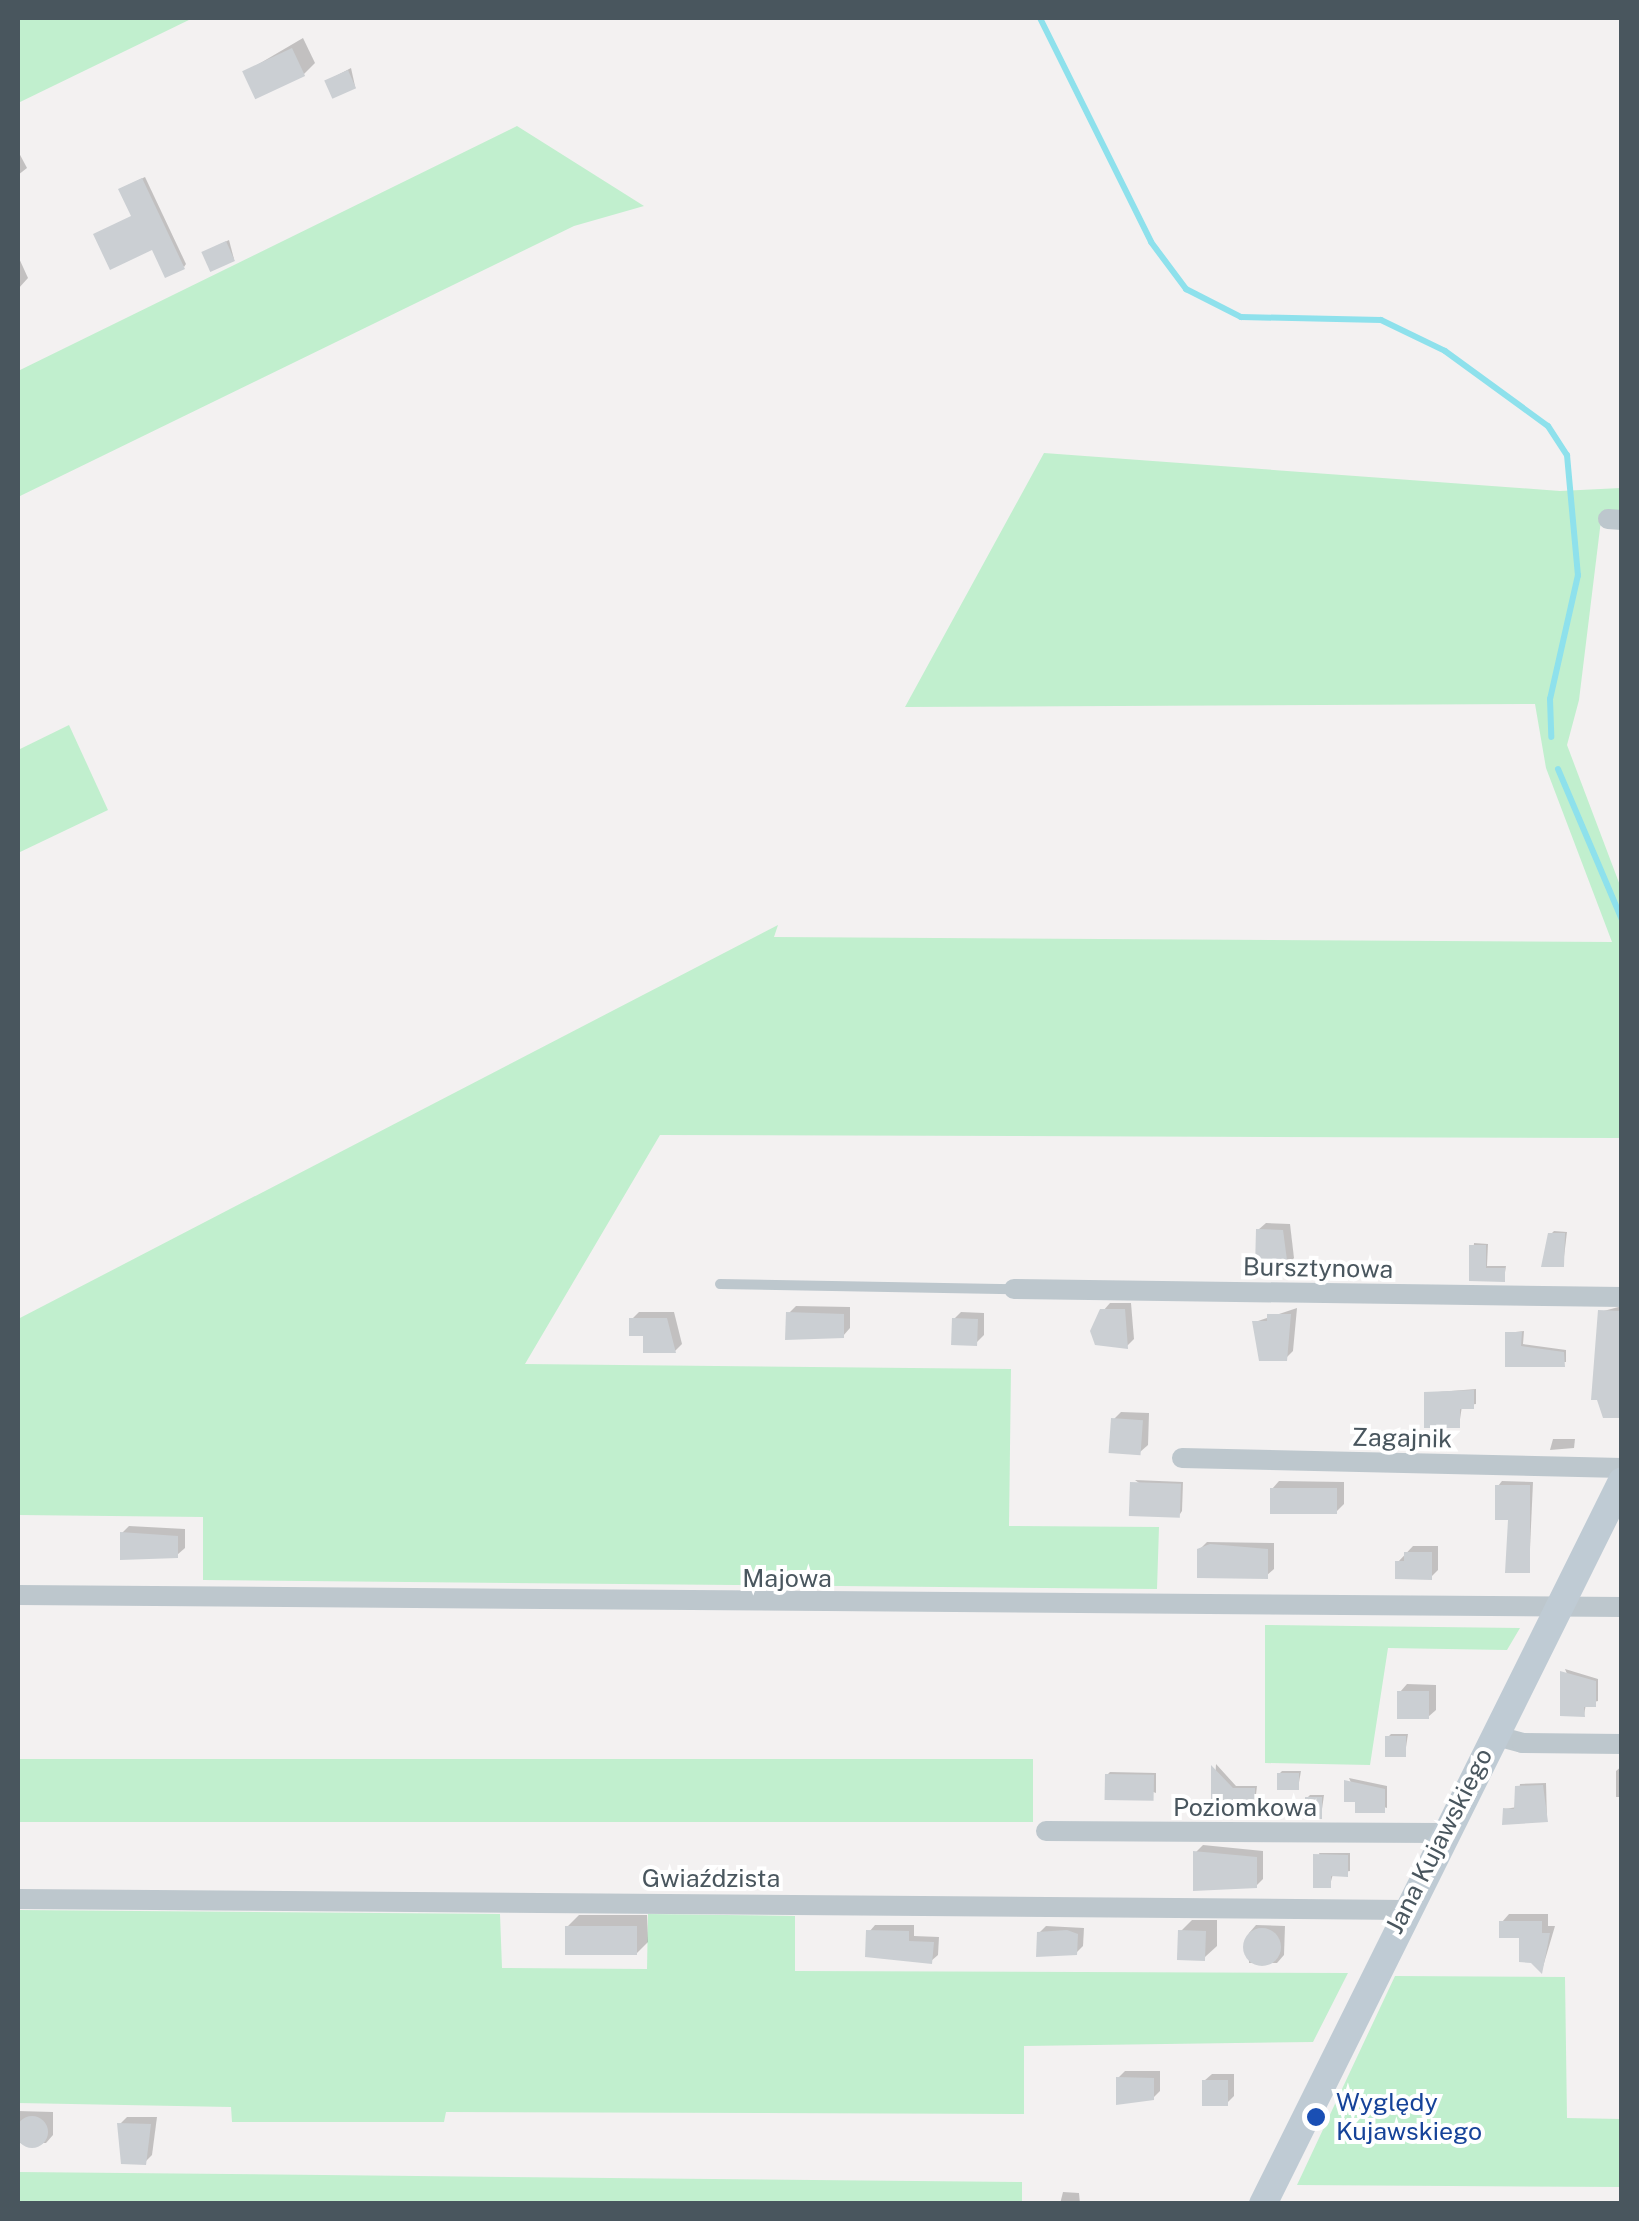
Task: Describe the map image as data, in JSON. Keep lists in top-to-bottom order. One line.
{"streets":{"main road":["Jana Kujawskiego"],"street":["Bursztynowa","Zagajnik","Majowa","Poziomkowa","Gwiaździsta"]},"crossings":[["Majowa","Jana Kujawskiego"],["Poziomkowa","Jana Kujawskiego"],["Jana Kujawskiego","Gwiaździsta"]],"places":["Wyględy Kujawskiego"]}
